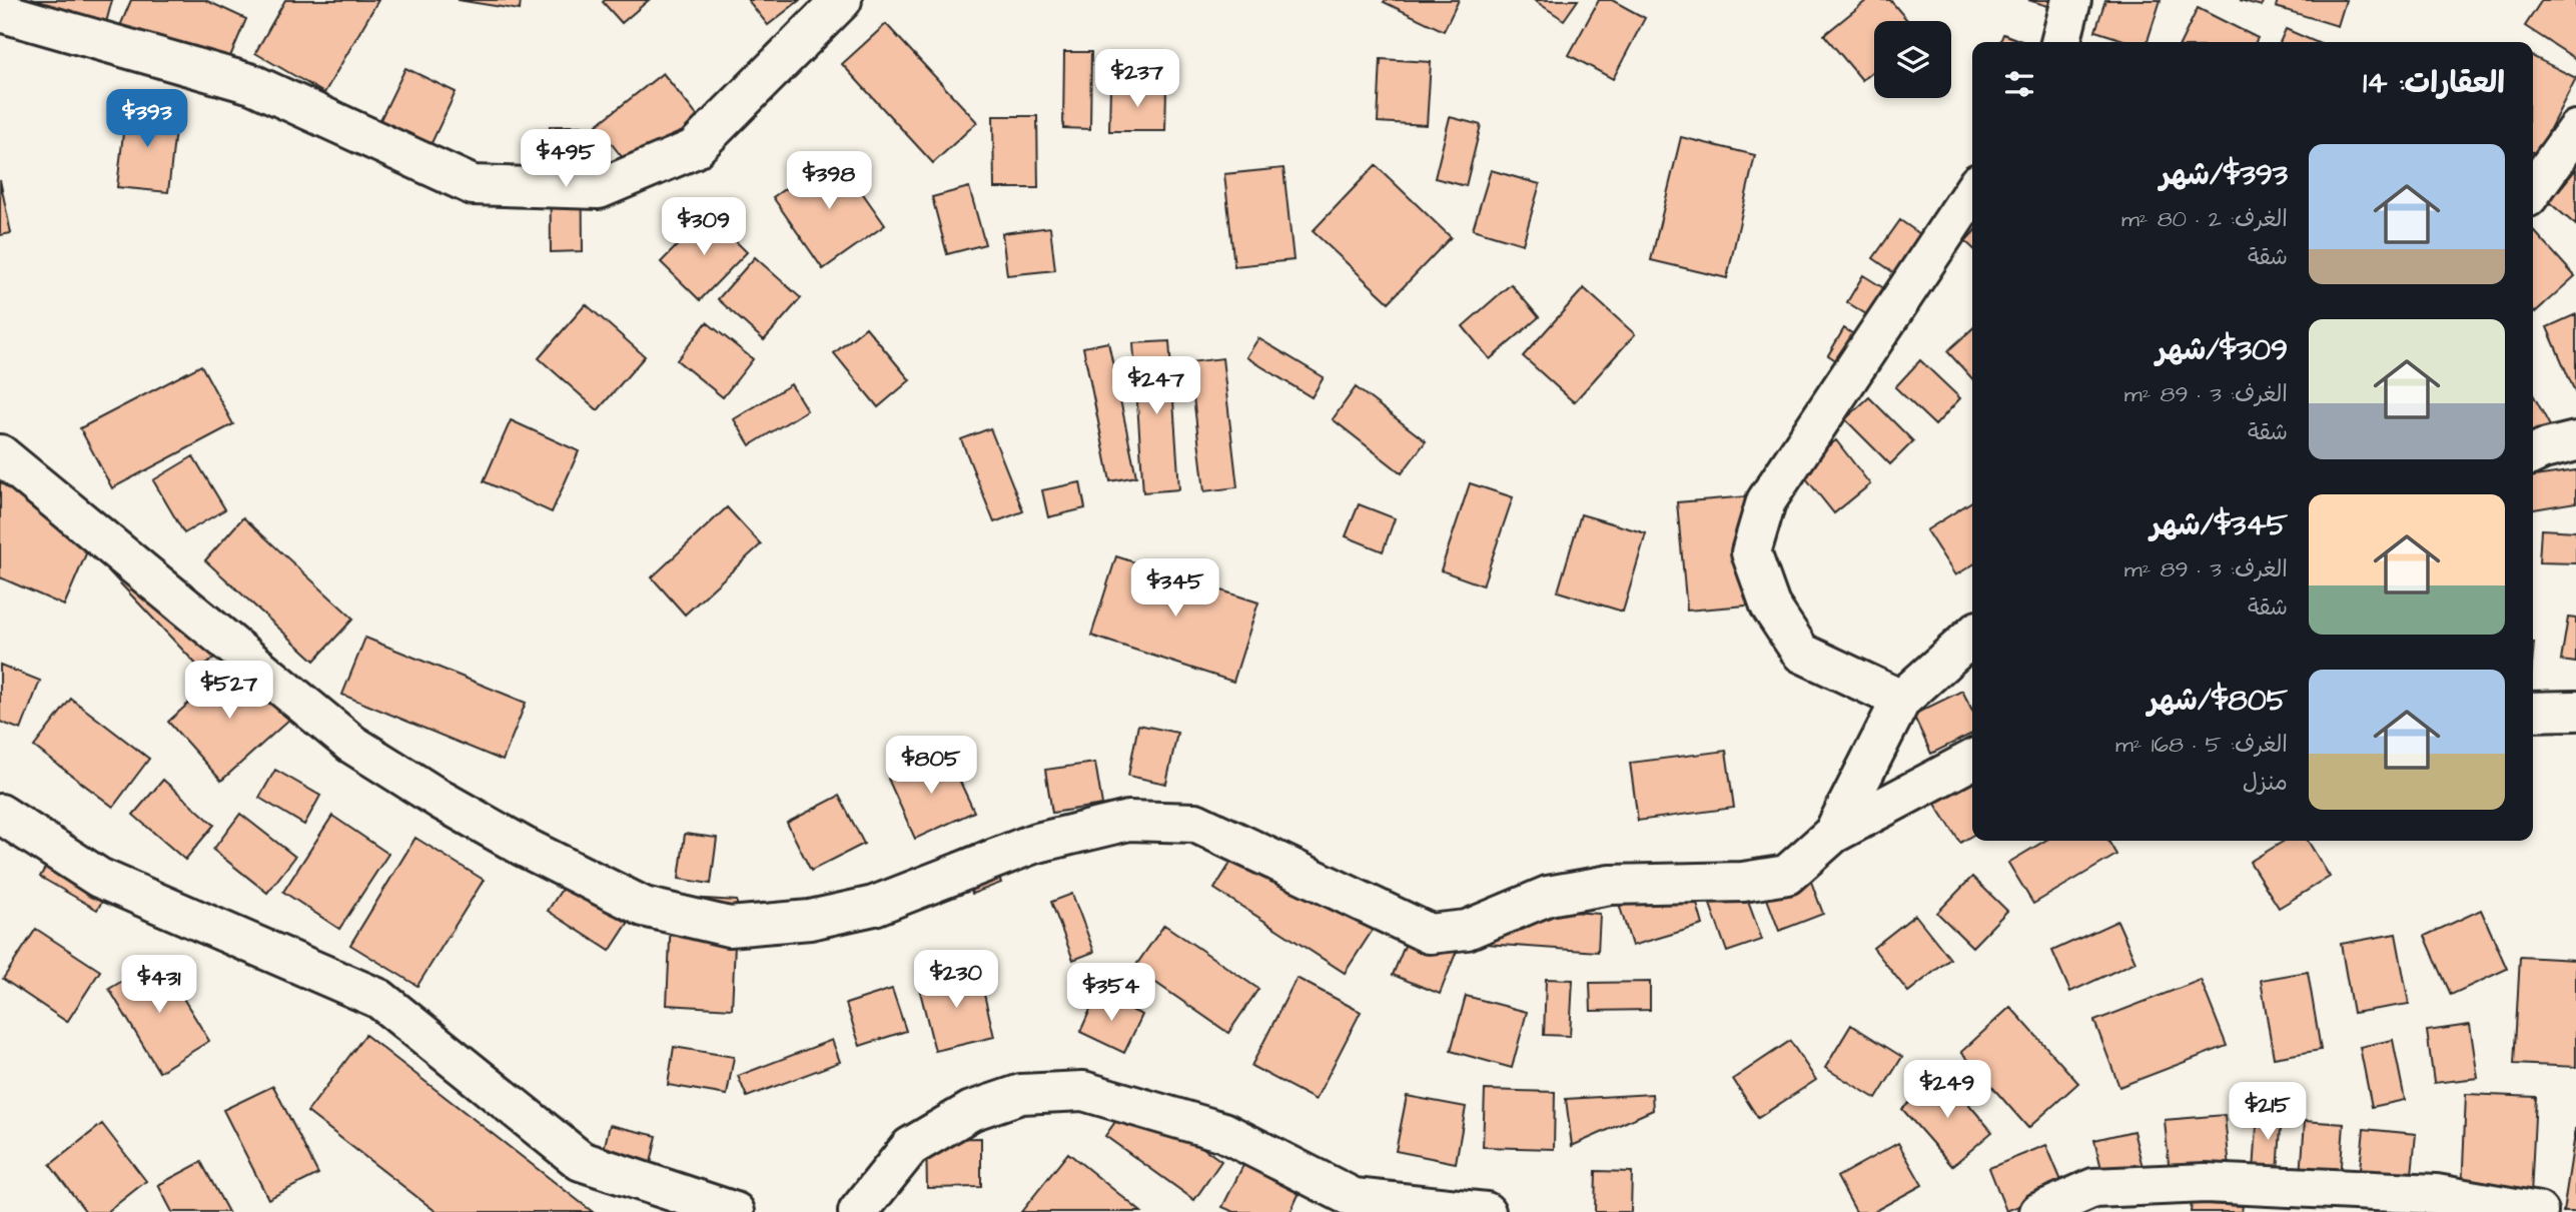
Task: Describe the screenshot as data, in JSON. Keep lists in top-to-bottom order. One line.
{"page":{"heading":"العقارات: 14","price":["$237","$393","$495","$398","$309","$247","$345","$527","$805","$230","$431","$354","$249","$215"],"list":[{"name":"$393/شهر","note":"الغرف: 2 · 80 m² · شقة"},{"name":"$309/شهر","note":"الغرف: 3 · 89 m² · شقة"},{"name":"$345/شهر","note":"الغرف: 3 · 89 m² · شقة"},{"name":"$805/شهر","note":"الغرف: 5 · 168 m² · منزل"}]}}
